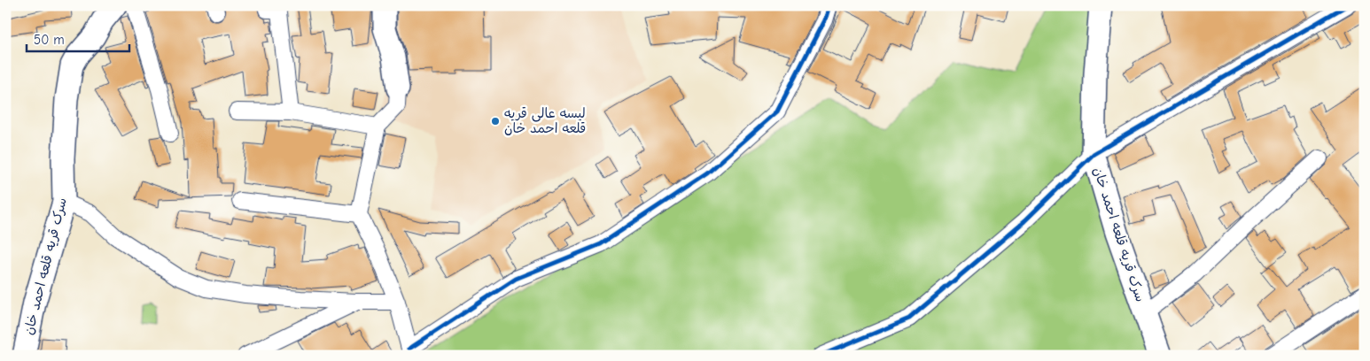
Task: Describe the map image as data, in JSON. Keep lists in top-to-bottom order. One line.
{"streets":{"street":["سرک قریه قلعه احمد خان"]},"places":["لیسه عالی قریه قلعه احمد خان"],"scale_bar":"50 m"}
